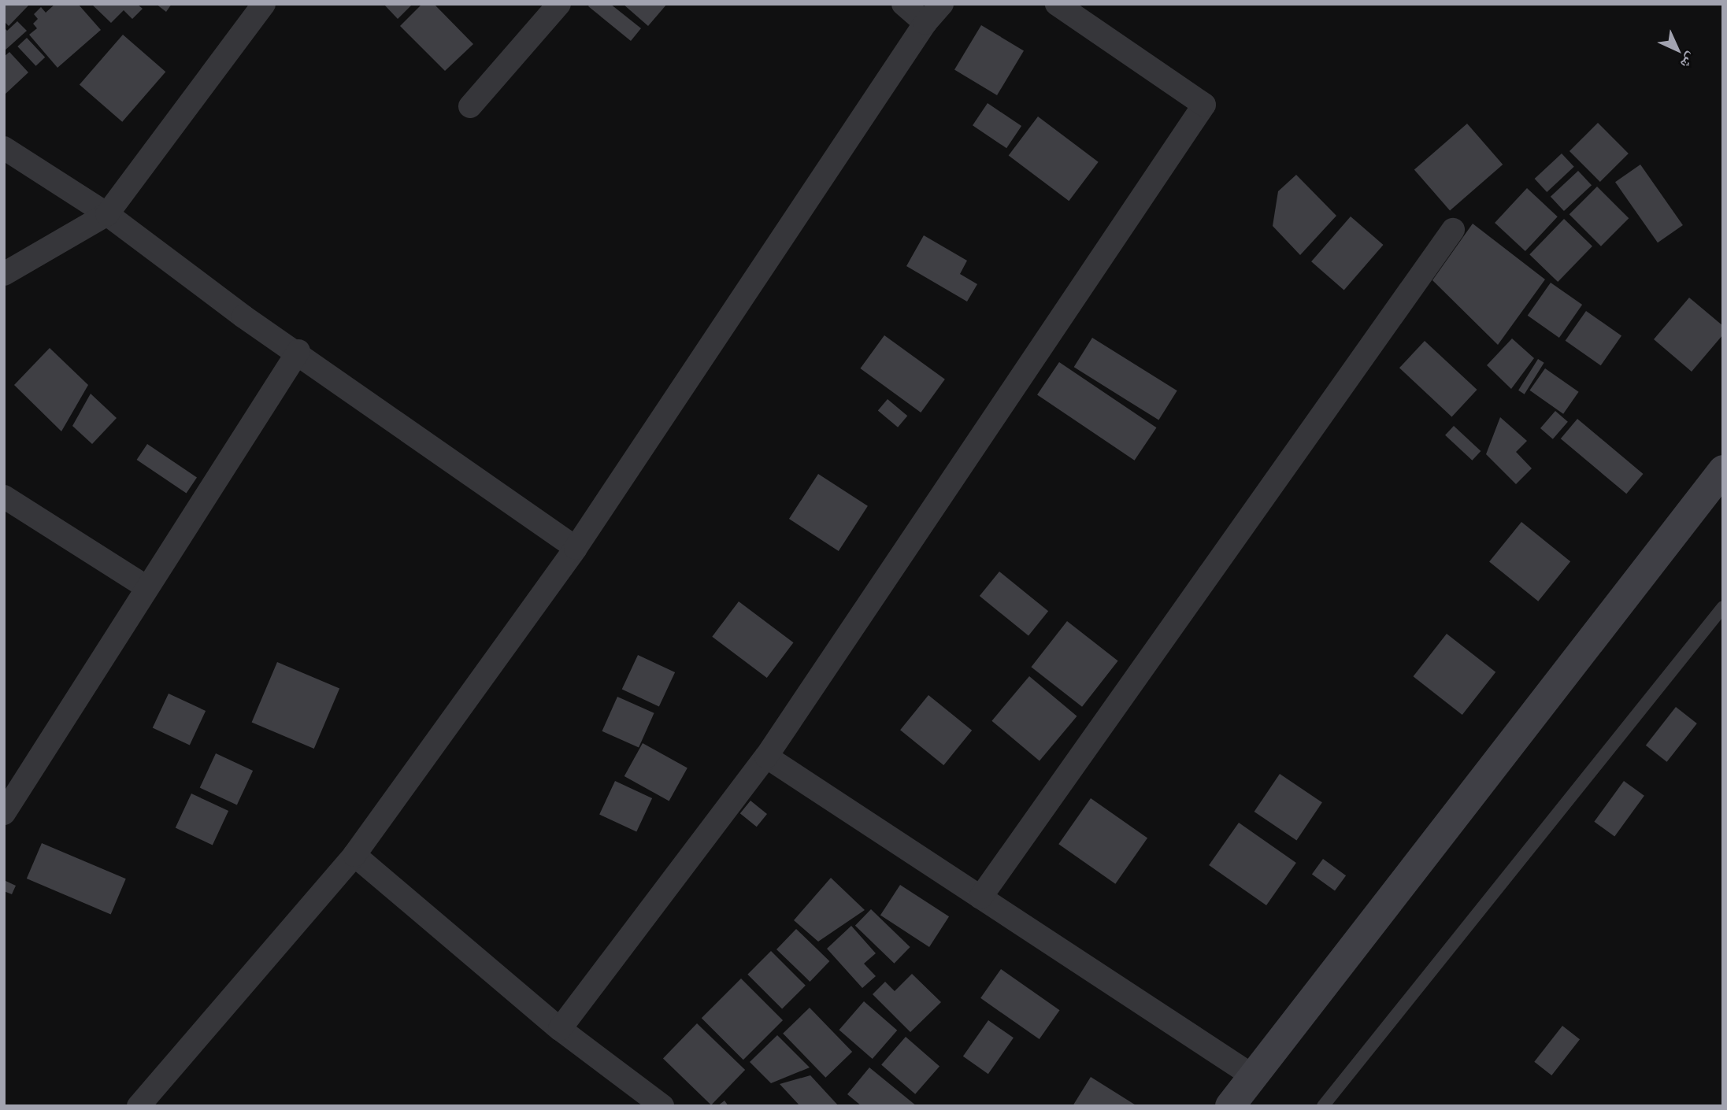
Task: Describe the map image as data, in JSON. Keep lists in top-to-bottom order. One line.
{"north":"bottom right"}
